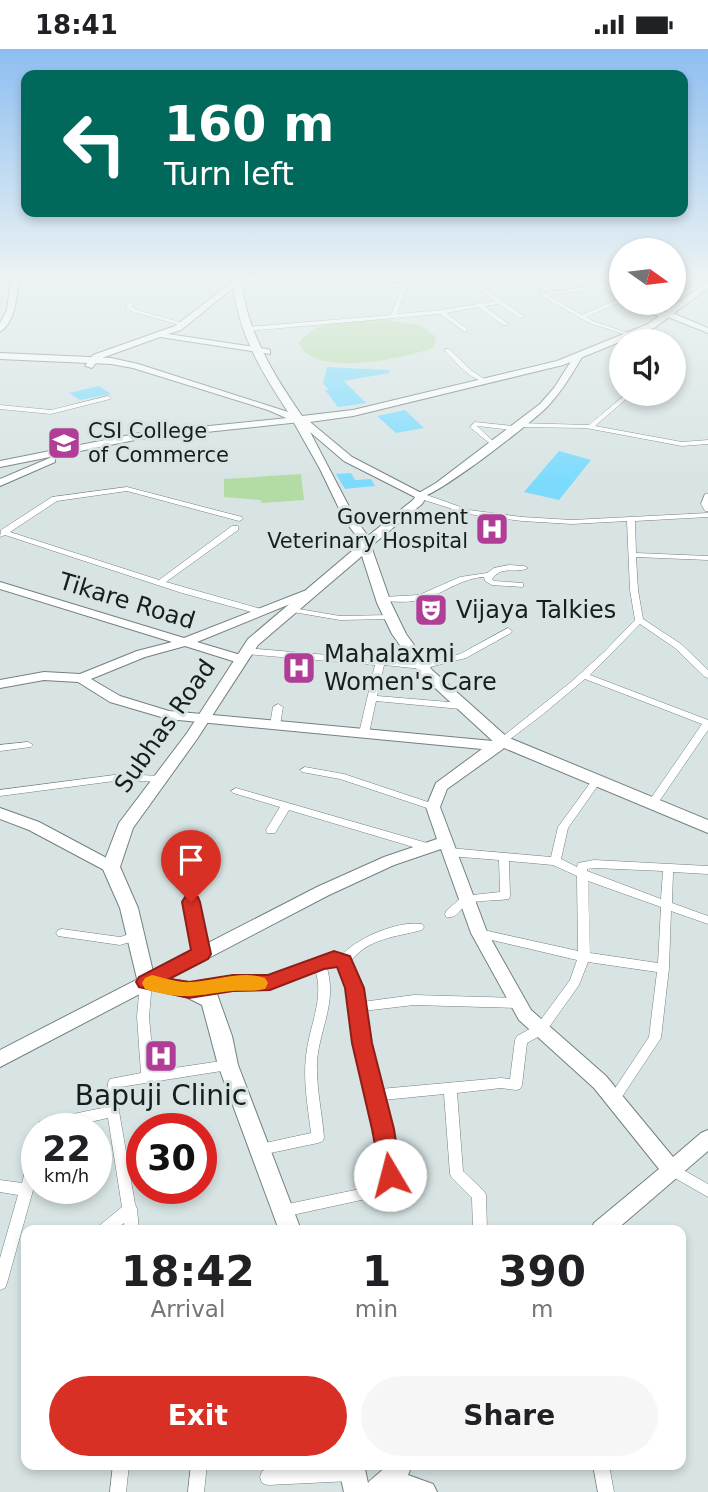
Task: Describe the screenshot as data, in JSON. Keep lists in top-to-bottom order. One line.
{"streets":{"main road":["Subhas Road"],"street":["Tikare Road"]},"crossings":[["Tikare Road","Subhas Road"]],"places":{"school or university":["CSI College of Commerce"],"hospital":["Government Veterinary Hospital","Mahalaxmi Women's Care","Bapuji Clinic"],"theatre":["Vijaya Talkies"]},"north":"right","page":{"status":"18:41","turn":["160 m","Turn left"],"speed":"22 km/h","limit":"30","eta":["18:42","Arrival","1","min","390","m"],"buttons":["Exit","Share"]}}
